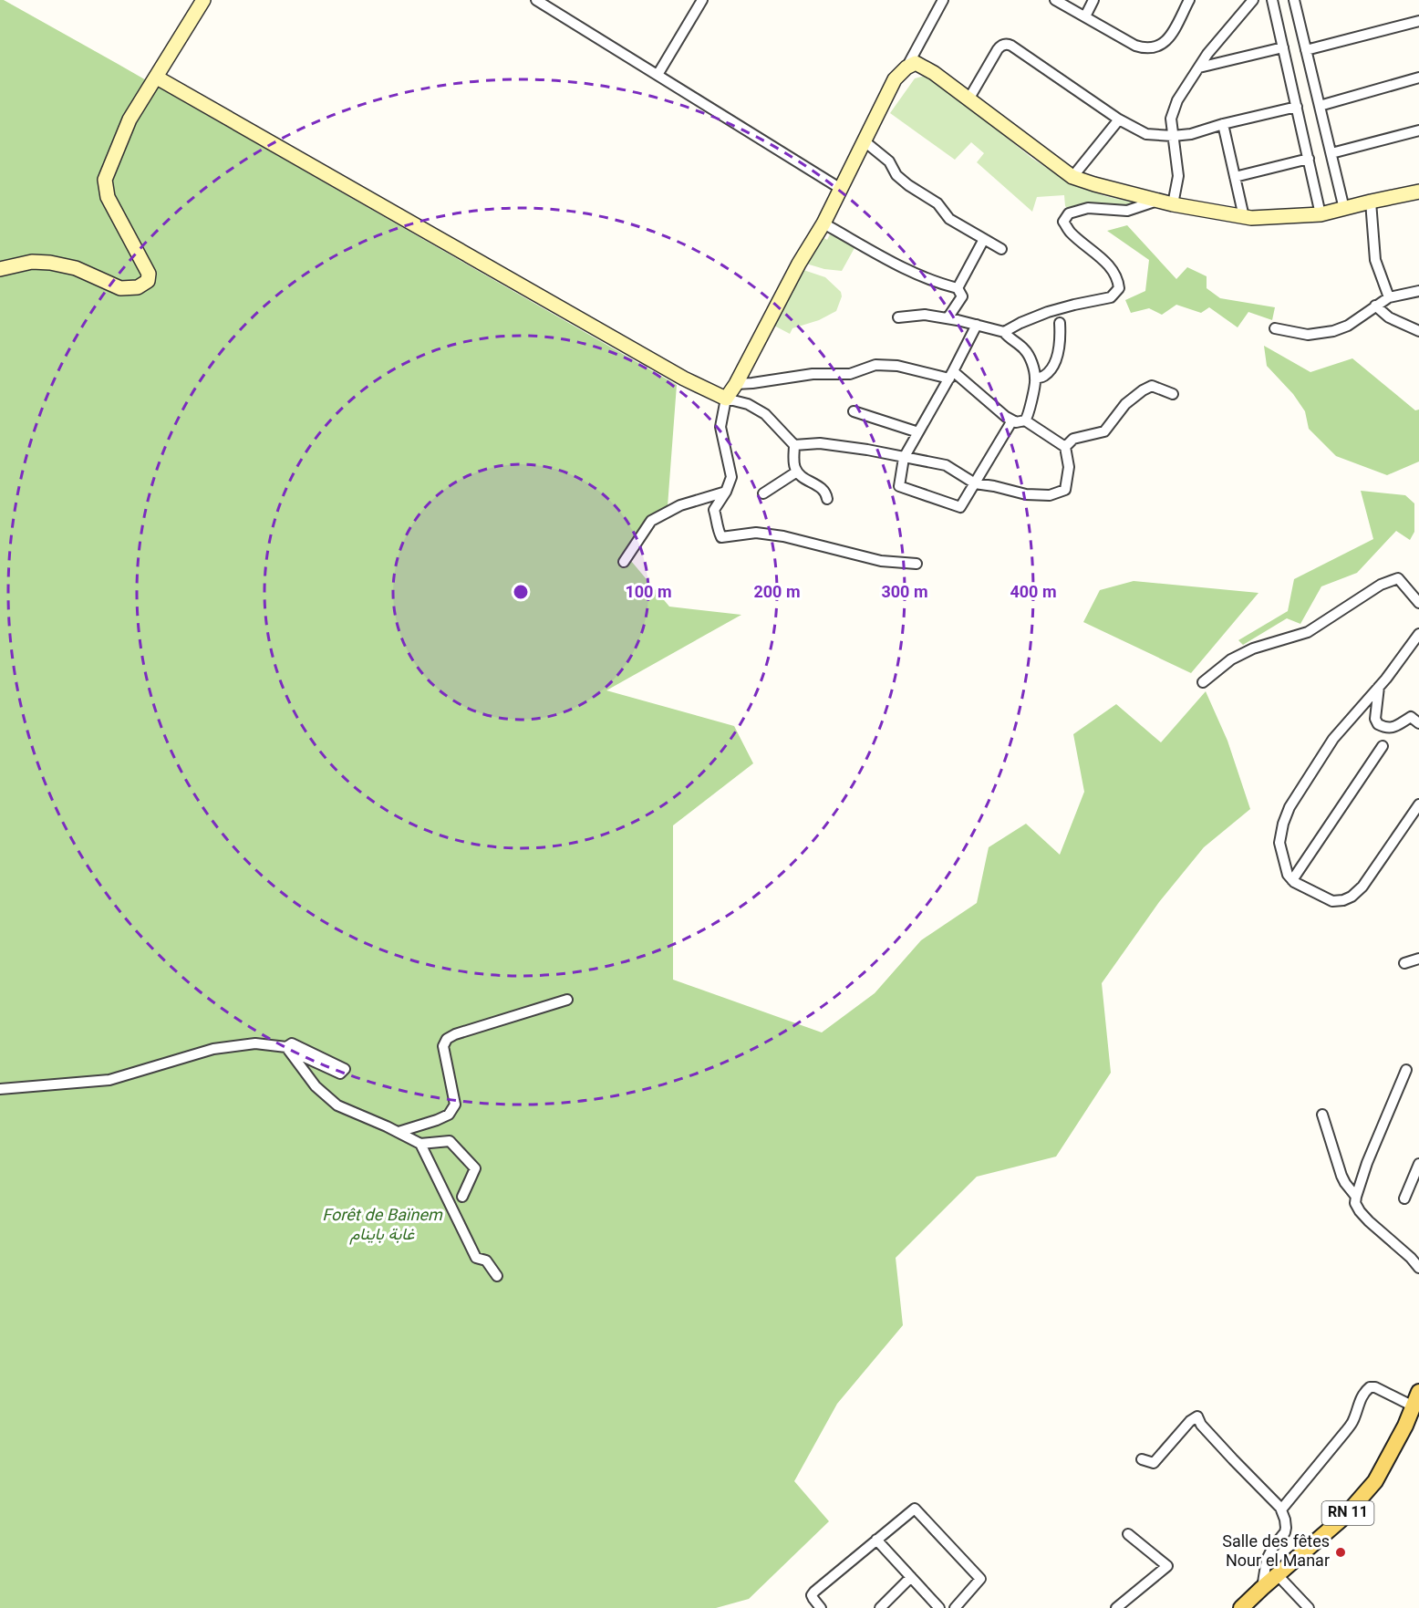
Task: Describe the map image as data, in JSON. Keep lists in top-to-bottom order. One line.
{"streets":{"main road":["RN 11"]},"parks":["Forêt de Baïnem غابة باينام"],"places":["Salle des fêtes Nour el Manar"],"rings":["100 m","200 m","300 m","400 m"]}
